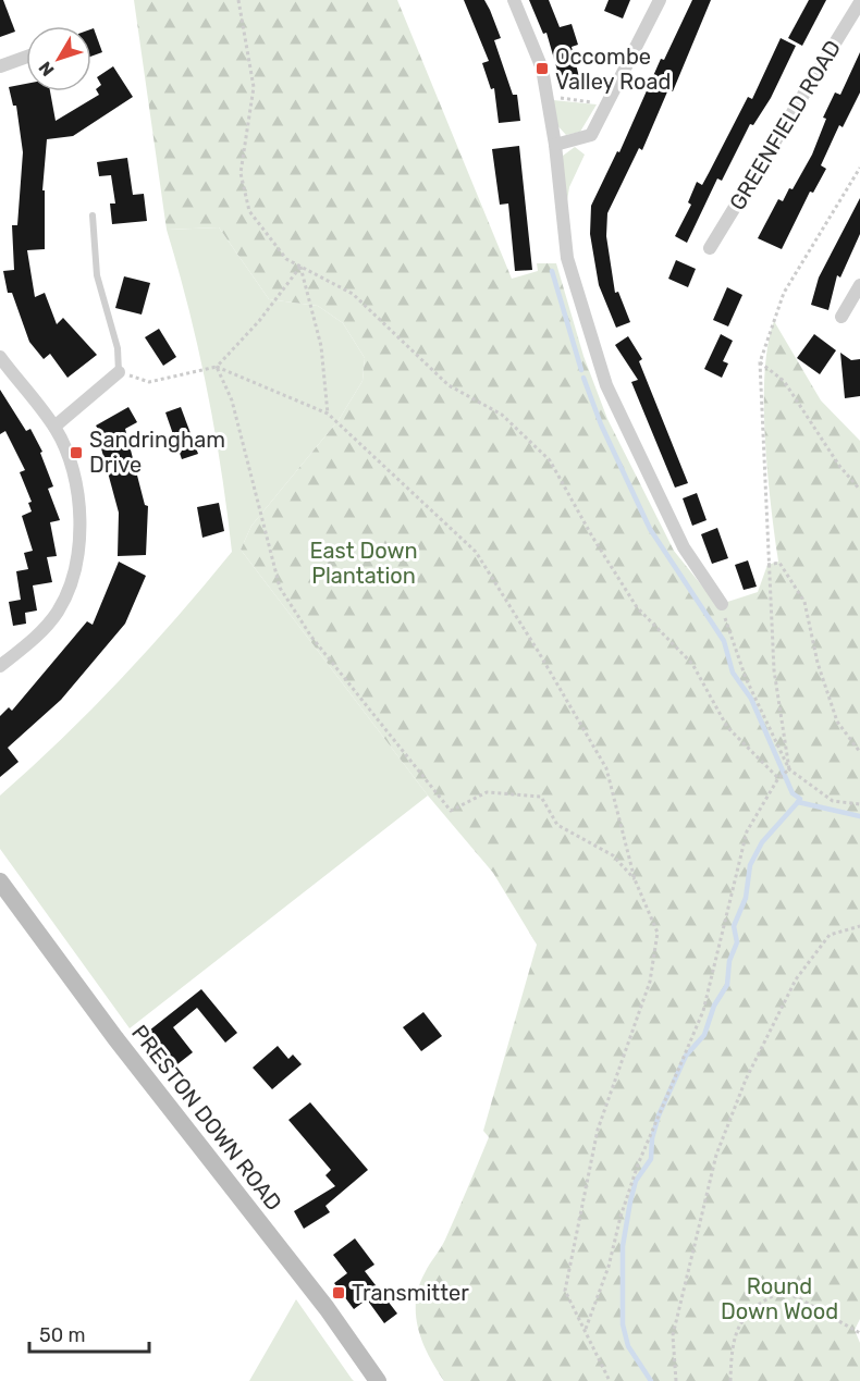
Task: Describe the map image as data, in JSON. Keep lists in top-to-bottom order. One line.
{"streets":{"street":["GREENFIELD ROAD","PRESTON DOWN ROAD"]},"parks":["East Down Plantation","Round Down Wood"],"places":{"transit":["Occombe Valley Road","Sandringham Drive","Transmitter"]},"scale_bar":"50 m","north":"bottom left"}
